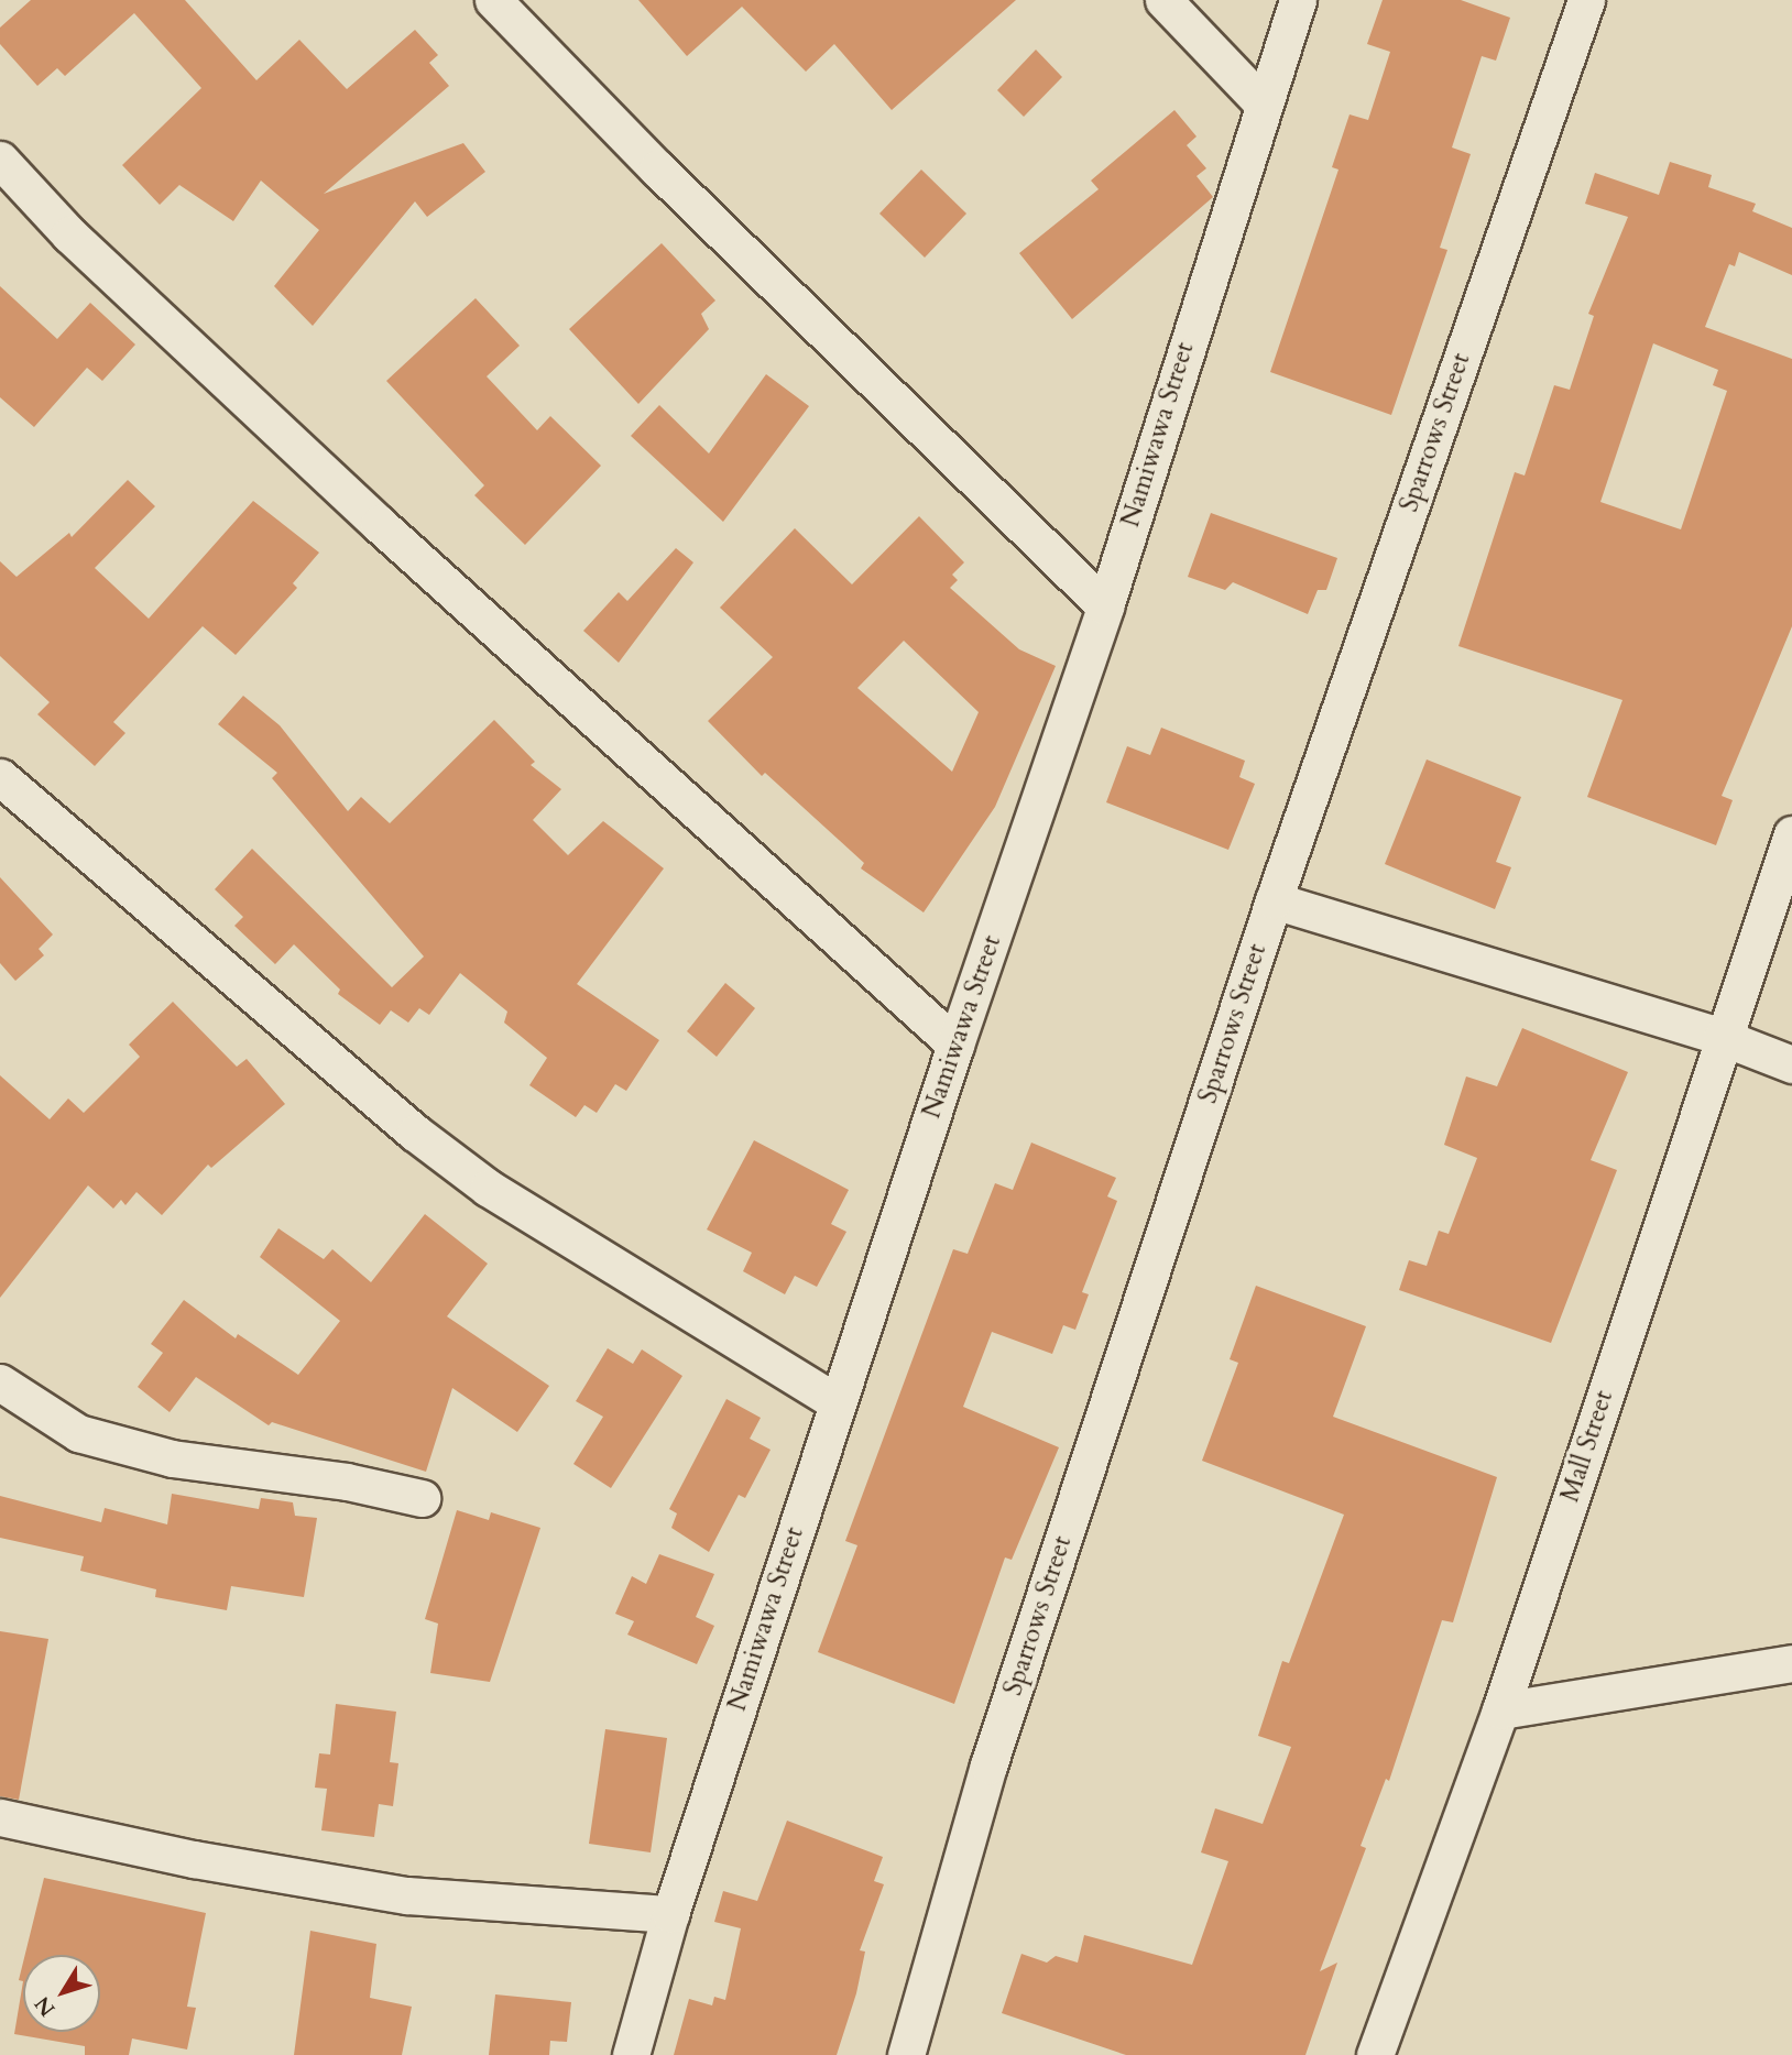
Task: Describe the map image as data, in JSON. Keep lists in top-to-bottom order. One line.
{"streets":{"street":["Sparrows Street","Namiwawa Street","Mall Street"]},"north":"bottom left"}
